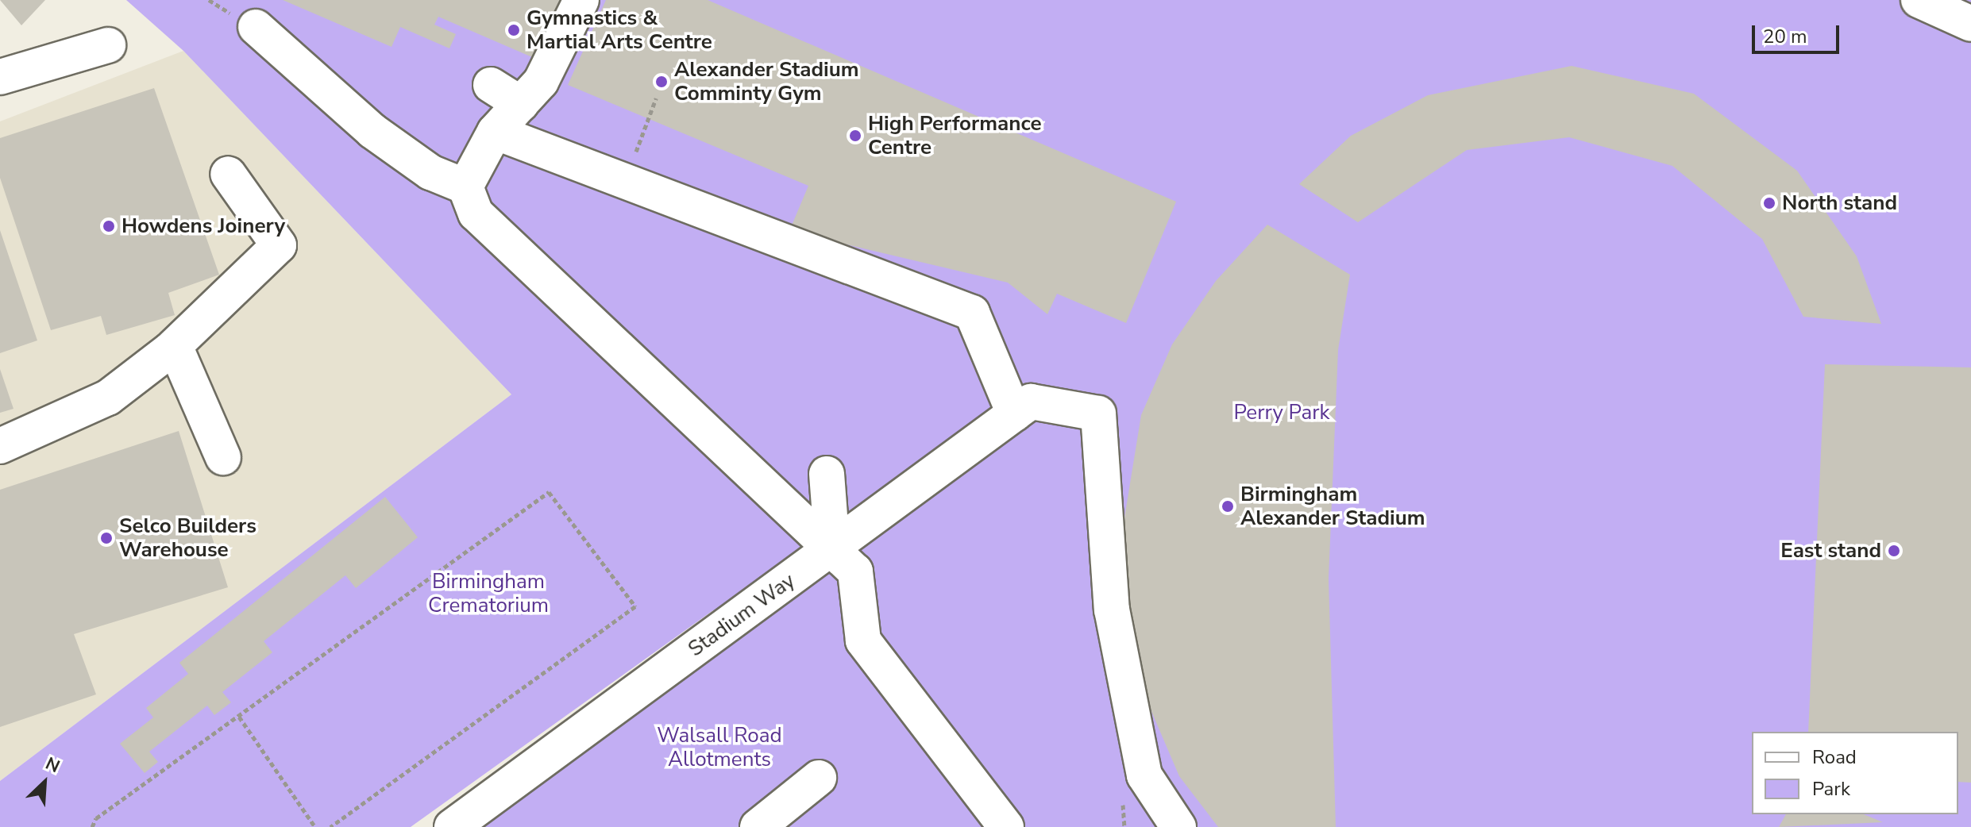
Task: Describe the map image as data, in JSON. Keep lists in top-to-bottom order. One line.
{"streets":{"street":["Stadium Way"]},"parks":["Perry Park","Birmingham Crematorium","Walsall Road Allotments"],"places":["Gymnastics & Martial Arts Centre","Alexander Stadium Comminty Gym","High Performance Centre","North stand","Howdens Joinery","Birmingham Alexander Stadium","Selco Builders Warehouse","East stand"],"legend":["Road","Park"],"scale_bar":"20 m","north":"top right"}
